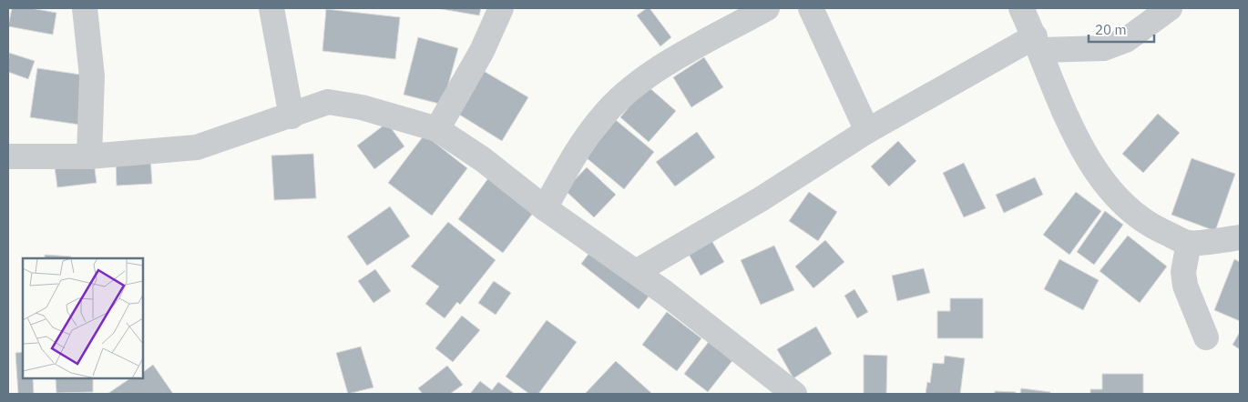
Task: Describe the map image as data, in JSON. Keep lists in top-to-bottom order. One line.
{"scale_bar":"20 m"}
